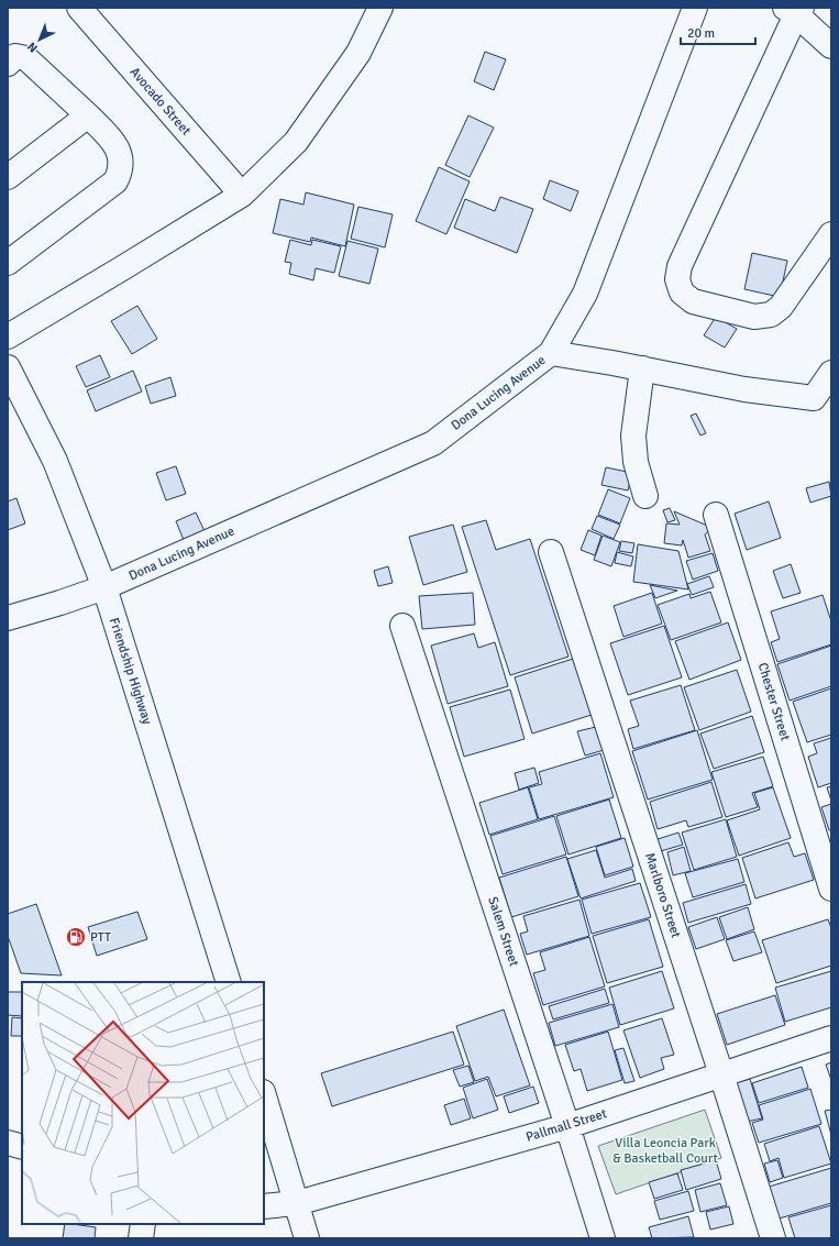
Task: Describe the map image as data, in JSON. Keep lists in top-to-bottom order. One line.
{"streets":{"street":["Avocado Street","Dona Lucing Avenue","Friendship Highway","Chester Street","Marlboro Street","Salem Street","Pallmall Street"]},"crossings":[["Dona Lucing Avenue","Friendship Highway"],["Marlboro Street","Pallmall Street"],["Salem Street","Pallmall Street"]],"parks":["Villa Leoncia Park & Basketball Court"],"places":{"fuel station":["PTT"]},"scale_bar":"20 m","north":"bottom left"}
